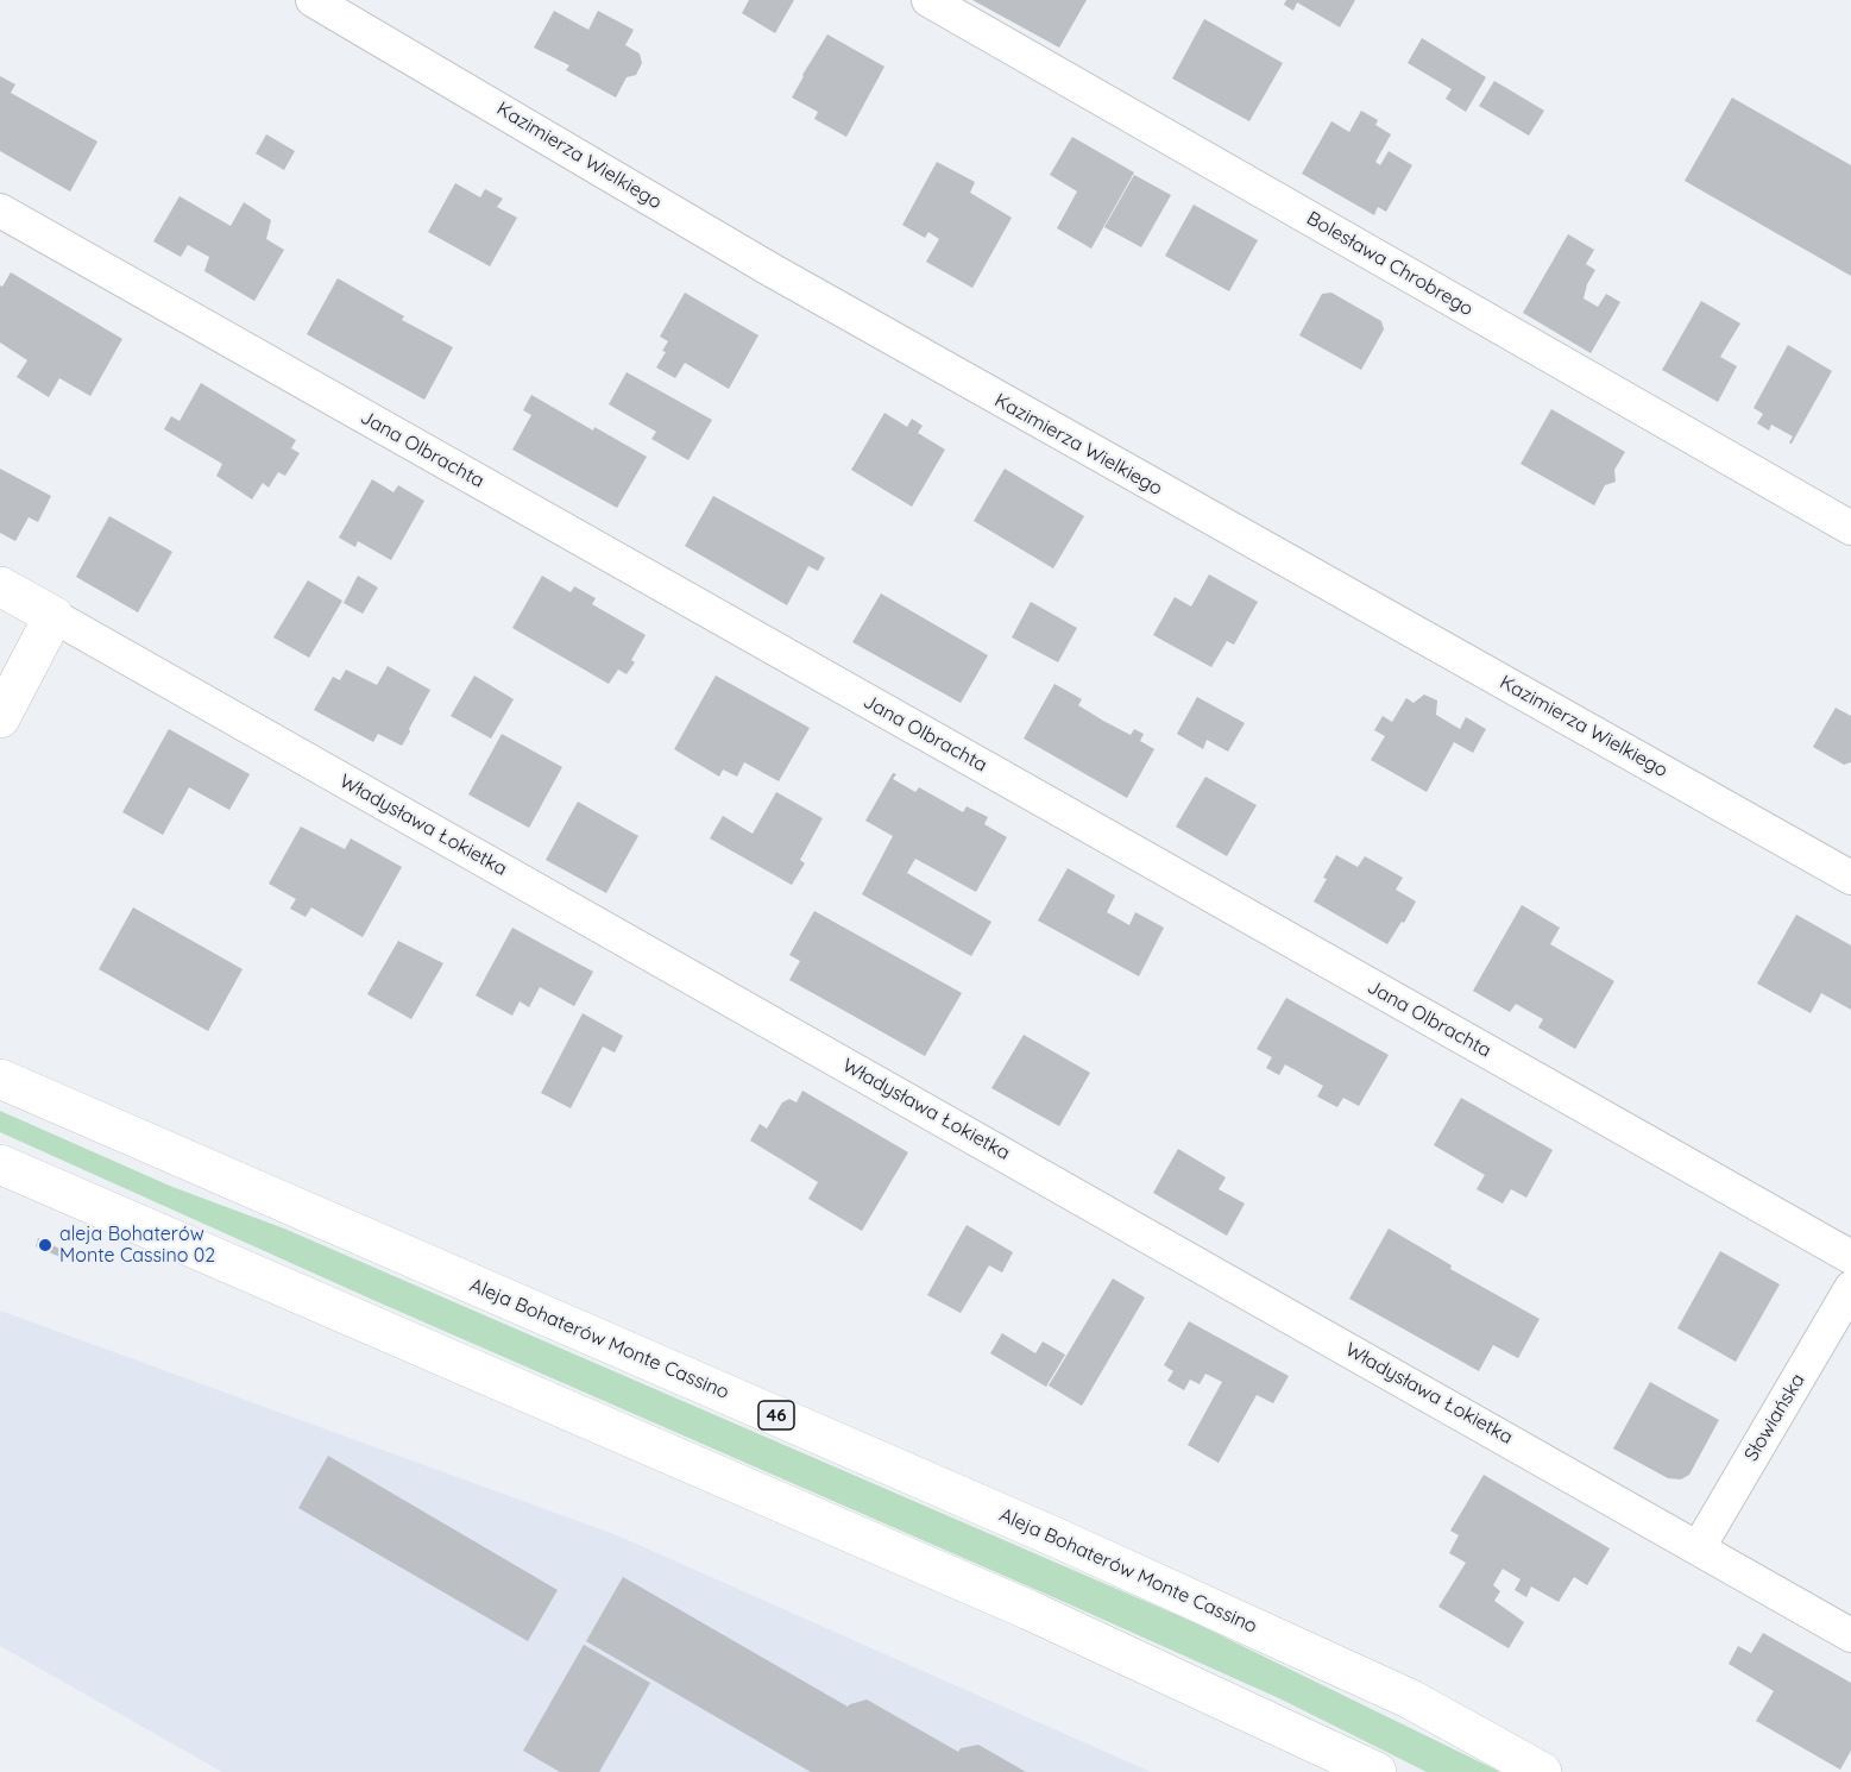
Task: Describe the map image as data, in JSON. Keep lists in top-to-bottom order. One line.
{"streets":{"main road":["Władysława Łokietka","Aleja Bohaterów Monte Cassino","46"],"street":["Kazimierza Wielkiego","Bolesława Chrobrego","Jana Olbrachta","Słowiańska"]},"crossings":[["Władysława Łokietka","Słowiańska"]],"places":["aleja Bohaterów Monte Cassino 02"]}
